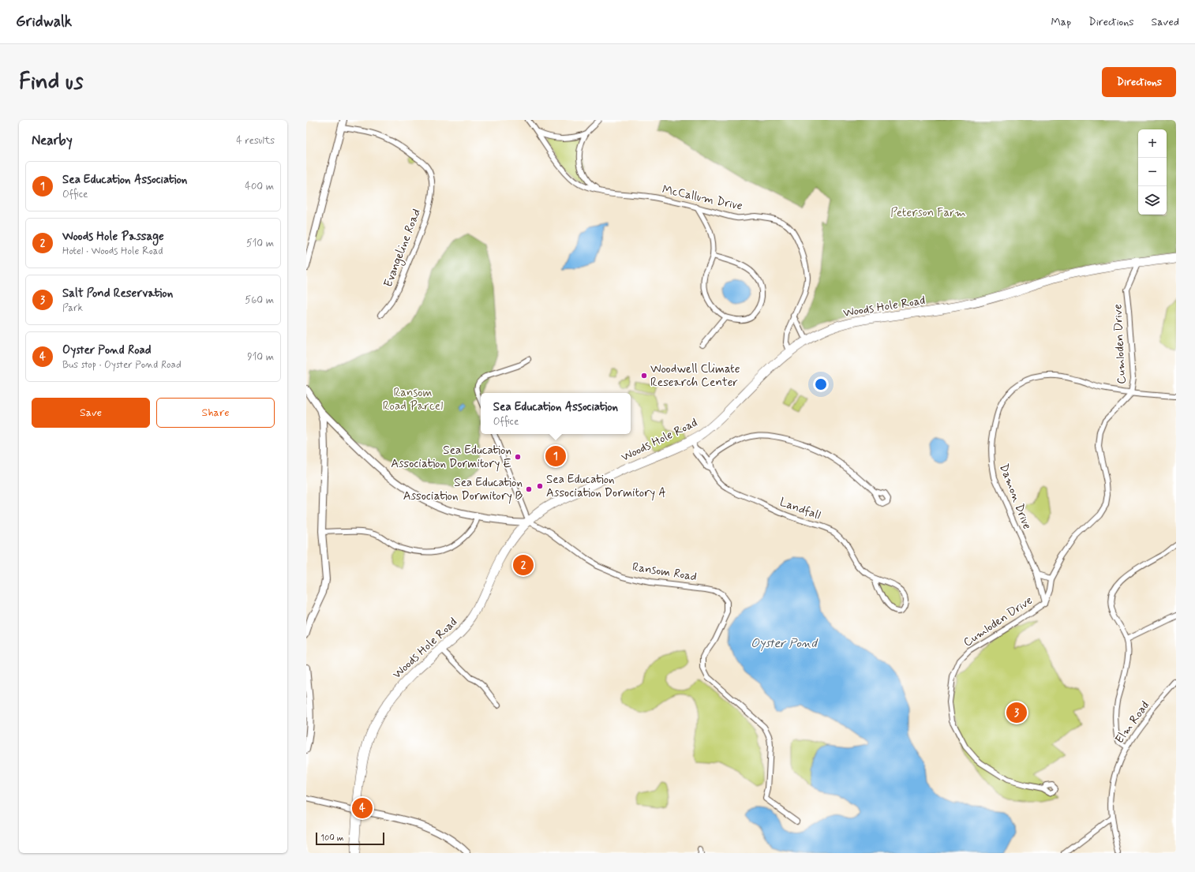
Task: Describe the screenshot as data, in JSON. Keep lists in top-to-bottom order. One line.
{"streets":{"highway":["Woods Hole Road"],"main road":["Ransom Road"],"street":["McCallum Drive","Evangeline Road","Cumloden Drive","Damon Drive","Landfall","Elm Road"]},"crossings":[["McCallum Drive","Woods Hole Road"],["Woods Hole Road","Cumloden Drive"],["Woods Hole Road","Landfall"],["Woods Hole Road","Ransom Road"],["Cumloden Drive","Damon Drive"]],"water":["Oyster Pond"],"parks":["Peterson Farm","Ransom Road Parcel"],"places":["Woodwell Climate Research Center","Sea Education Association Dormitory E","Sea Education Association Dormitory A","Sea Education Association Dormitory B"],"scale_bar":"100 m","page":{"header":"Gridwalk","nav":["Map","Directions","Saved"],"buttons":["Directions",["Save","Share"]],"title":"Find us","heading":["Nearby","4 results"],"map_buttons":["+","−"],"list":[{"mark":"1","name":"Sea Education Association","note":"Office","value":"400 m"},{"mark":"2","name":"Woods Hole Passage","note":"Hotel · Woods Hole Road","value":"510 m"},{"mark":"3","name":"Salt Pond Reservation","note":"Park","value":"560 m"},{"mark":"4","name":"Oyster Pond Road","note":"Bus stop · Oyster Pond Road","value":"910 m"}],"popup":["Sea Education Association","Office"],"pins":["1","2","3","4"],"scale":"100 m"}}
